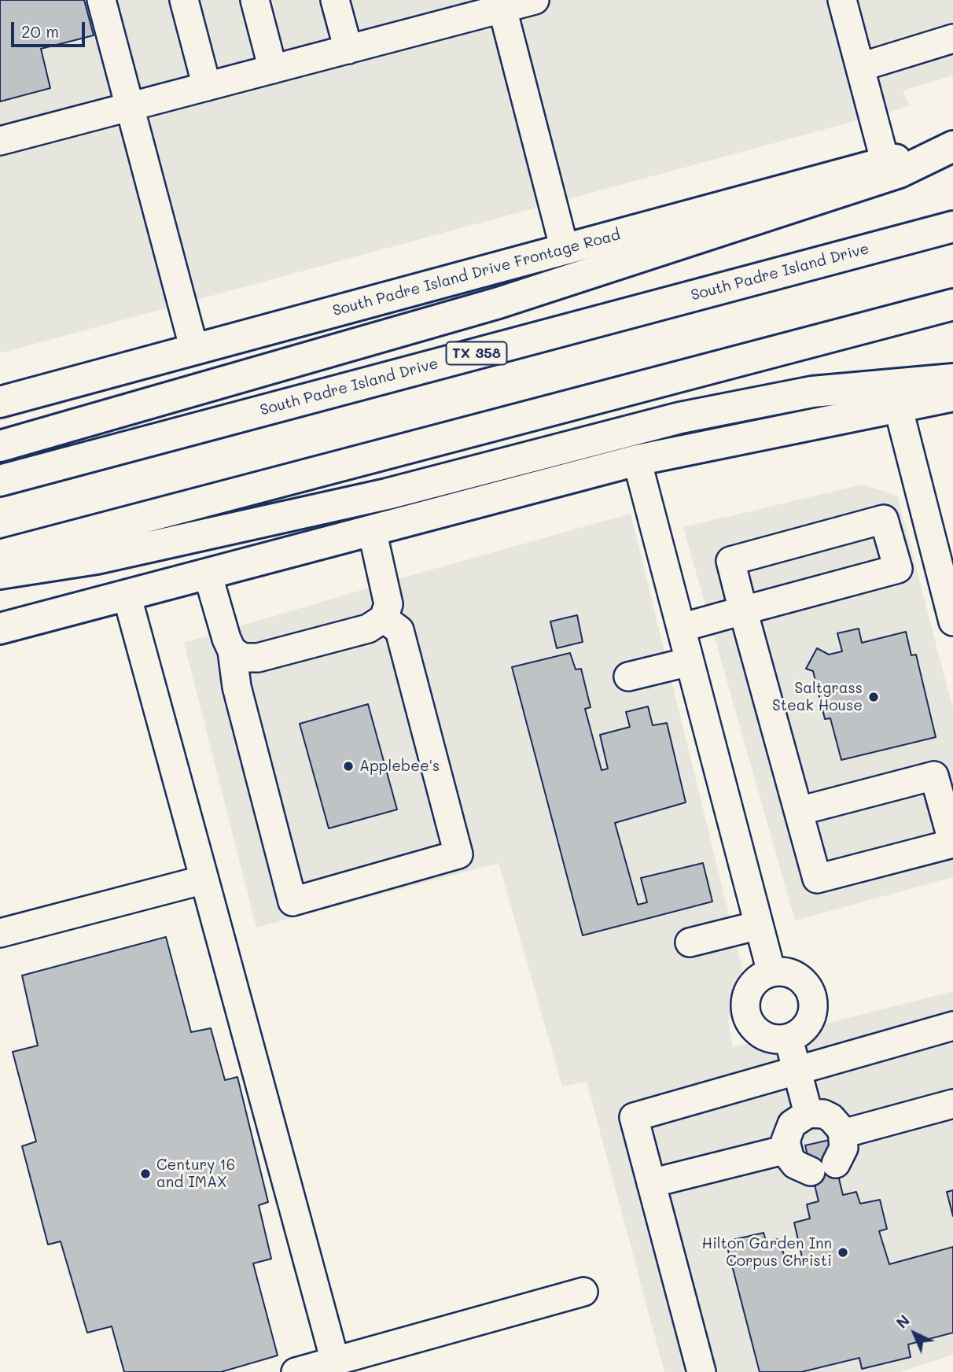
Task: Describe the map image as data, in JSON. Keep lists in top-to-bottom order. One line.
{"streets":{"main road":["South Padre Island Drive","South Padre Island Drive Frontage Road","TX 358"]},"places":["Saltgrass Steak House","Applebee's","Century 16 and IMAX","Hilton Garden Inn Corpus Christi"],"scale_bar":"20 m","north":"top left"}
